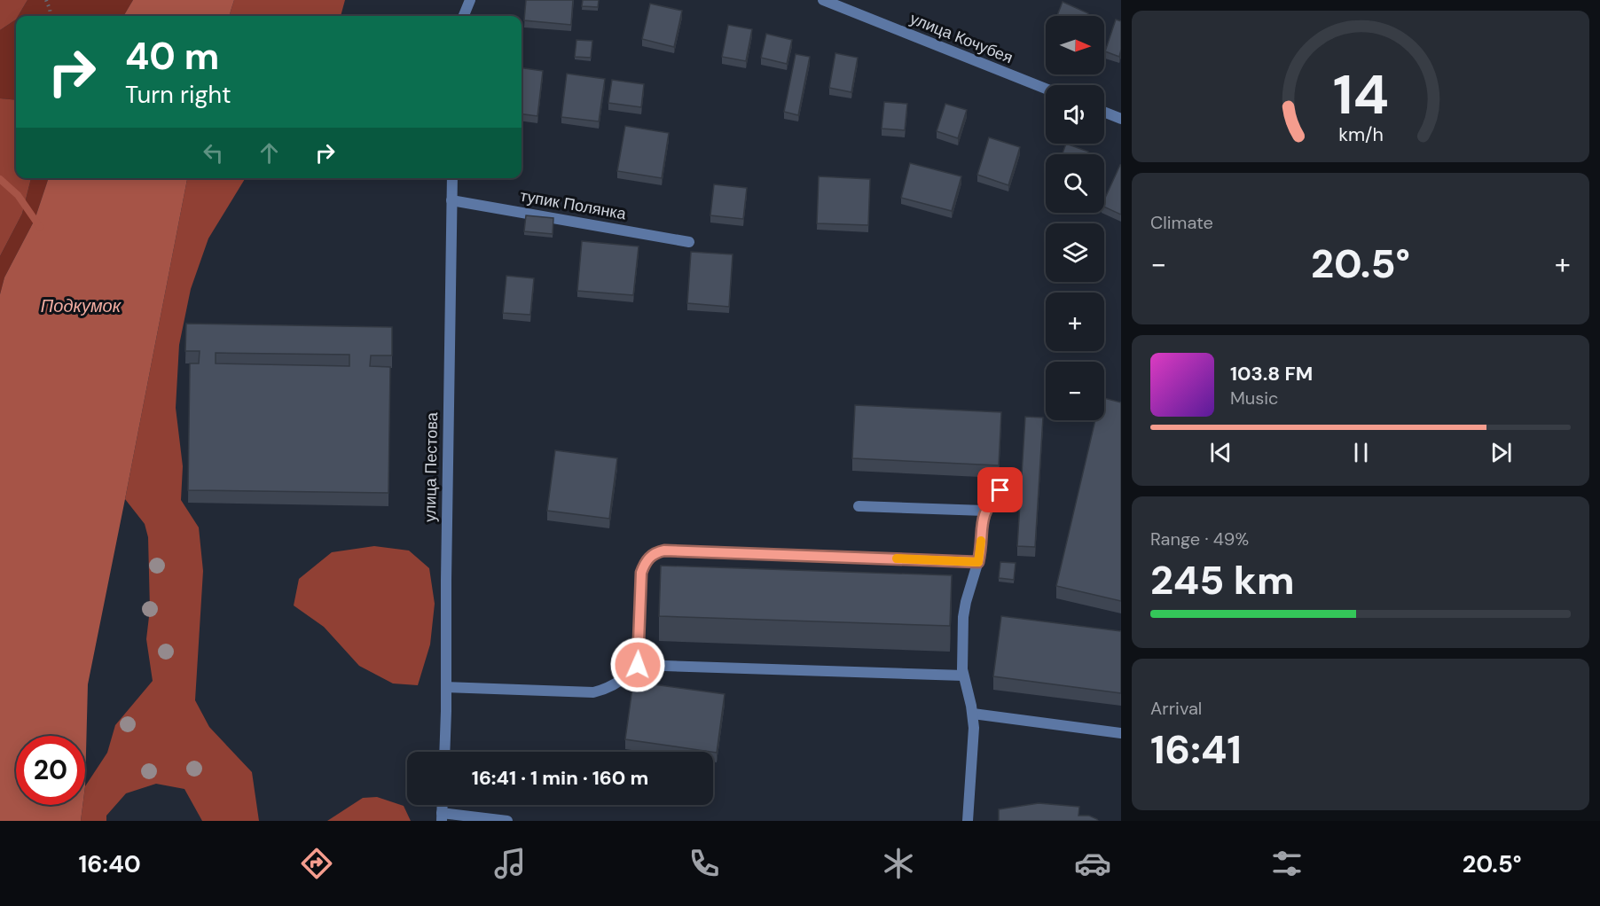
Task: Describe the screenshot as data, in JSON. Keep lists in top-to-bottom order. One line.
{"streets":{"street":["улица Кочубея","тупик Полянка","улица Пестова"]},"crossings":[["тупик Полянка","улица Пестова"]],"water":["Подкумок"],"north":"right","page":{"map_buttons":["+","−"],"turn":["40 m","Turn right"],"tile":["Climate",["Range · 49%","245 km"],["Arrival","16:41"]],"heat":["−","20.5°","+"],"song":["103.8 FM","Music"],"limit":"20","trip":"16:41 · 1 min · 160 m","tabs":["16:40","20.5°"],"gauge":["14","km/h"]}}
